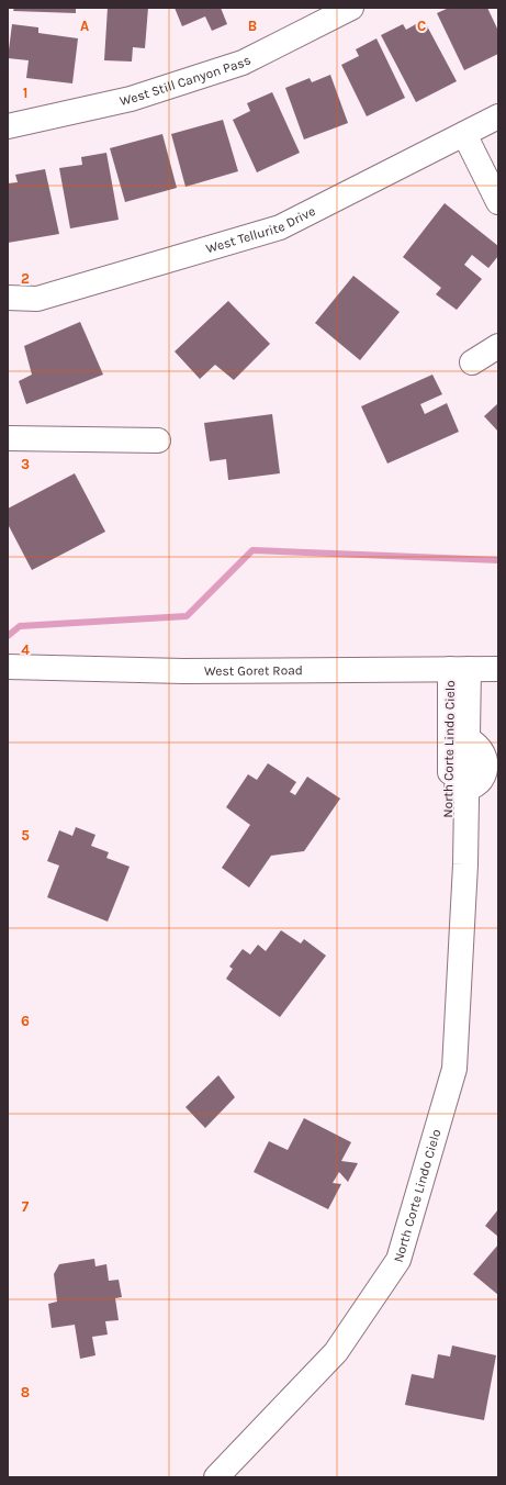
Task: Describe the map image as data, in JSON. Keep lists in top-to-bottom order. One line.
{"streets":{"street":["West Still Canyon Pass","West Tellurite Drive","West Goret Road","North Corte Lindo Cielo"]},"crossings":[["West Goret Road","North Corte Lindo Cielo"]],"grid":{"columns":["A","B","C"],"rows":["1","2","3","4","5","6","7","8"]}}
